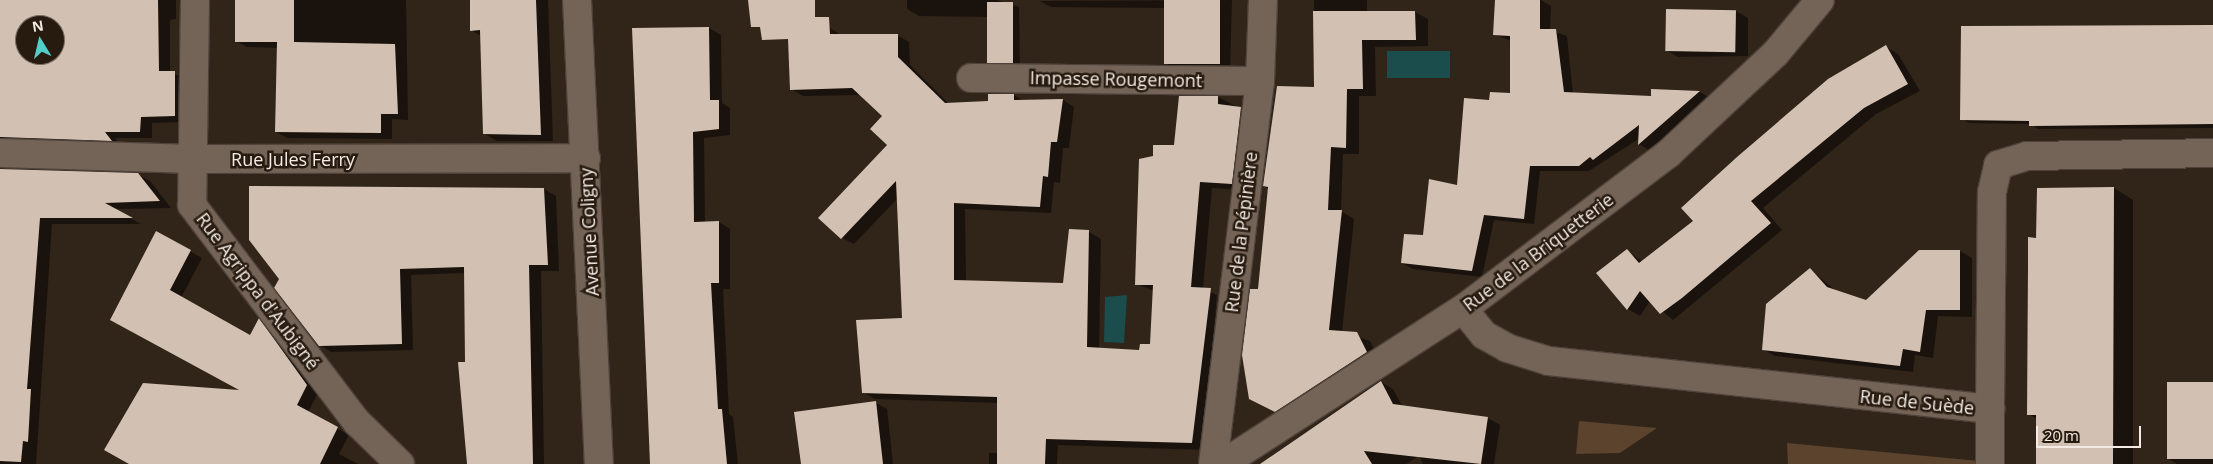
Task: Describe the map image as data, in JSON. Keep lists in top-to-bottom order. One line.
{"streets":{"street":["Impasse Rougemont","Rue Jules Ferry","Avenue Coligny","Rue de la Pépinière","Rue de la Briquetterie","Rue Agrippa d'Aubigné","Rue de Suède"]},"crossings":[["Impasse Rougemont","Rue de la Pépinière"],["Rue Jules Ferry","Avenue Coligny"],["Rue Jules Ferry","Rue Agrippa d'Aubigné"],["Rue de la Briquetterie","Rue de Suède"]],"scale_bar":"20 m","north":"top"}
